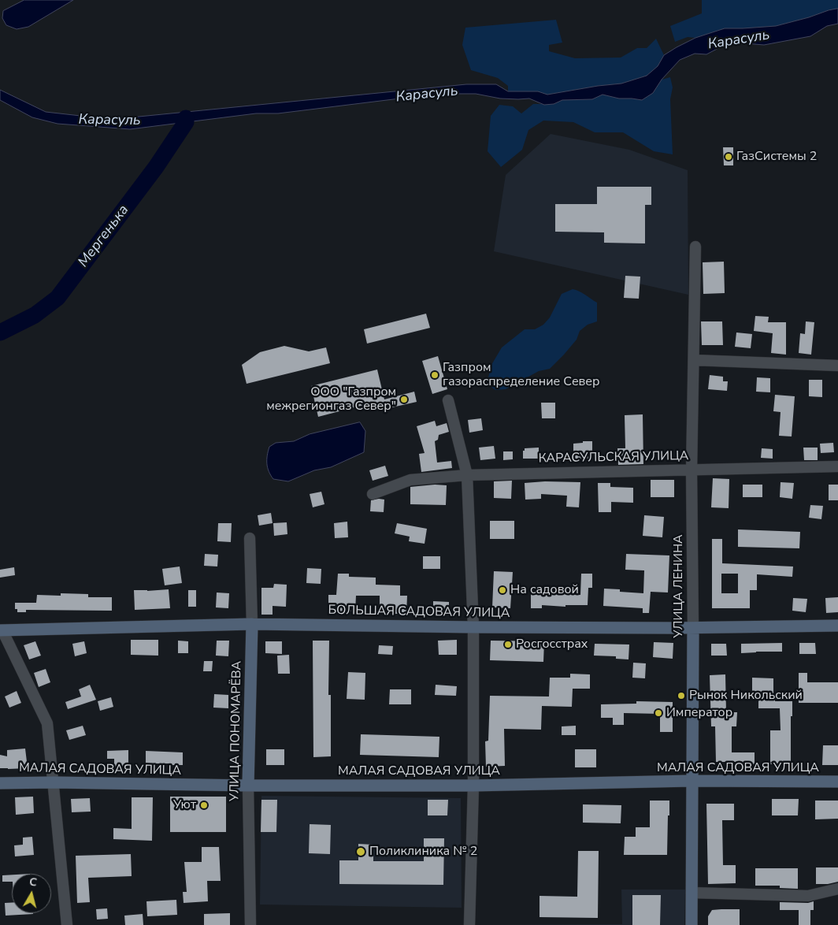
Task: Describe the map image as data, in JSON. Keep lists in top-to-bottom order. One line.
{"streets":{"street":["КАРАСУЛЬСКАЯ УЛИЦА","УЛИЦА ЛЕНИНА","БОЛЬШАЯ САДОВАЯ УЛИЦА","УЛИЦА ПОНОМАРЁВА","МАЛАЯ САДОВАЯ УЛИЦА"]},"crossings":[["КАРАСУЛЬСКАЯ УЛИЦА","УЛИЦА ЛЕНИНА"],["УЛИЦА ЛЕНИНА","БОЛЬШАЯ САДОВАЯ УЛИЦА"],["УЛИЦА ЛЕНИНА","МАЛАЯ САДОВАЯ УЛИЦА"],["БОЛЬШАЯ САДОВАЯ УЛИЦА","УЛИЦА ПОНОМАРЁВА"],["УЛИЦА ПОНОМАРЁВА","МАЛАЯ САДОВАЯ УЛИЦА"]],"water":["Карасуль","Мергенька"],"places":["ГазСистемы 2","Газпром газораспределение Север","ООО \"Газпром межрегионгаз Север\"","На садовой","Росгосстрах","Рынок Никольский","Император","Уют","Поликлиника № 2"],"north":"top"}
